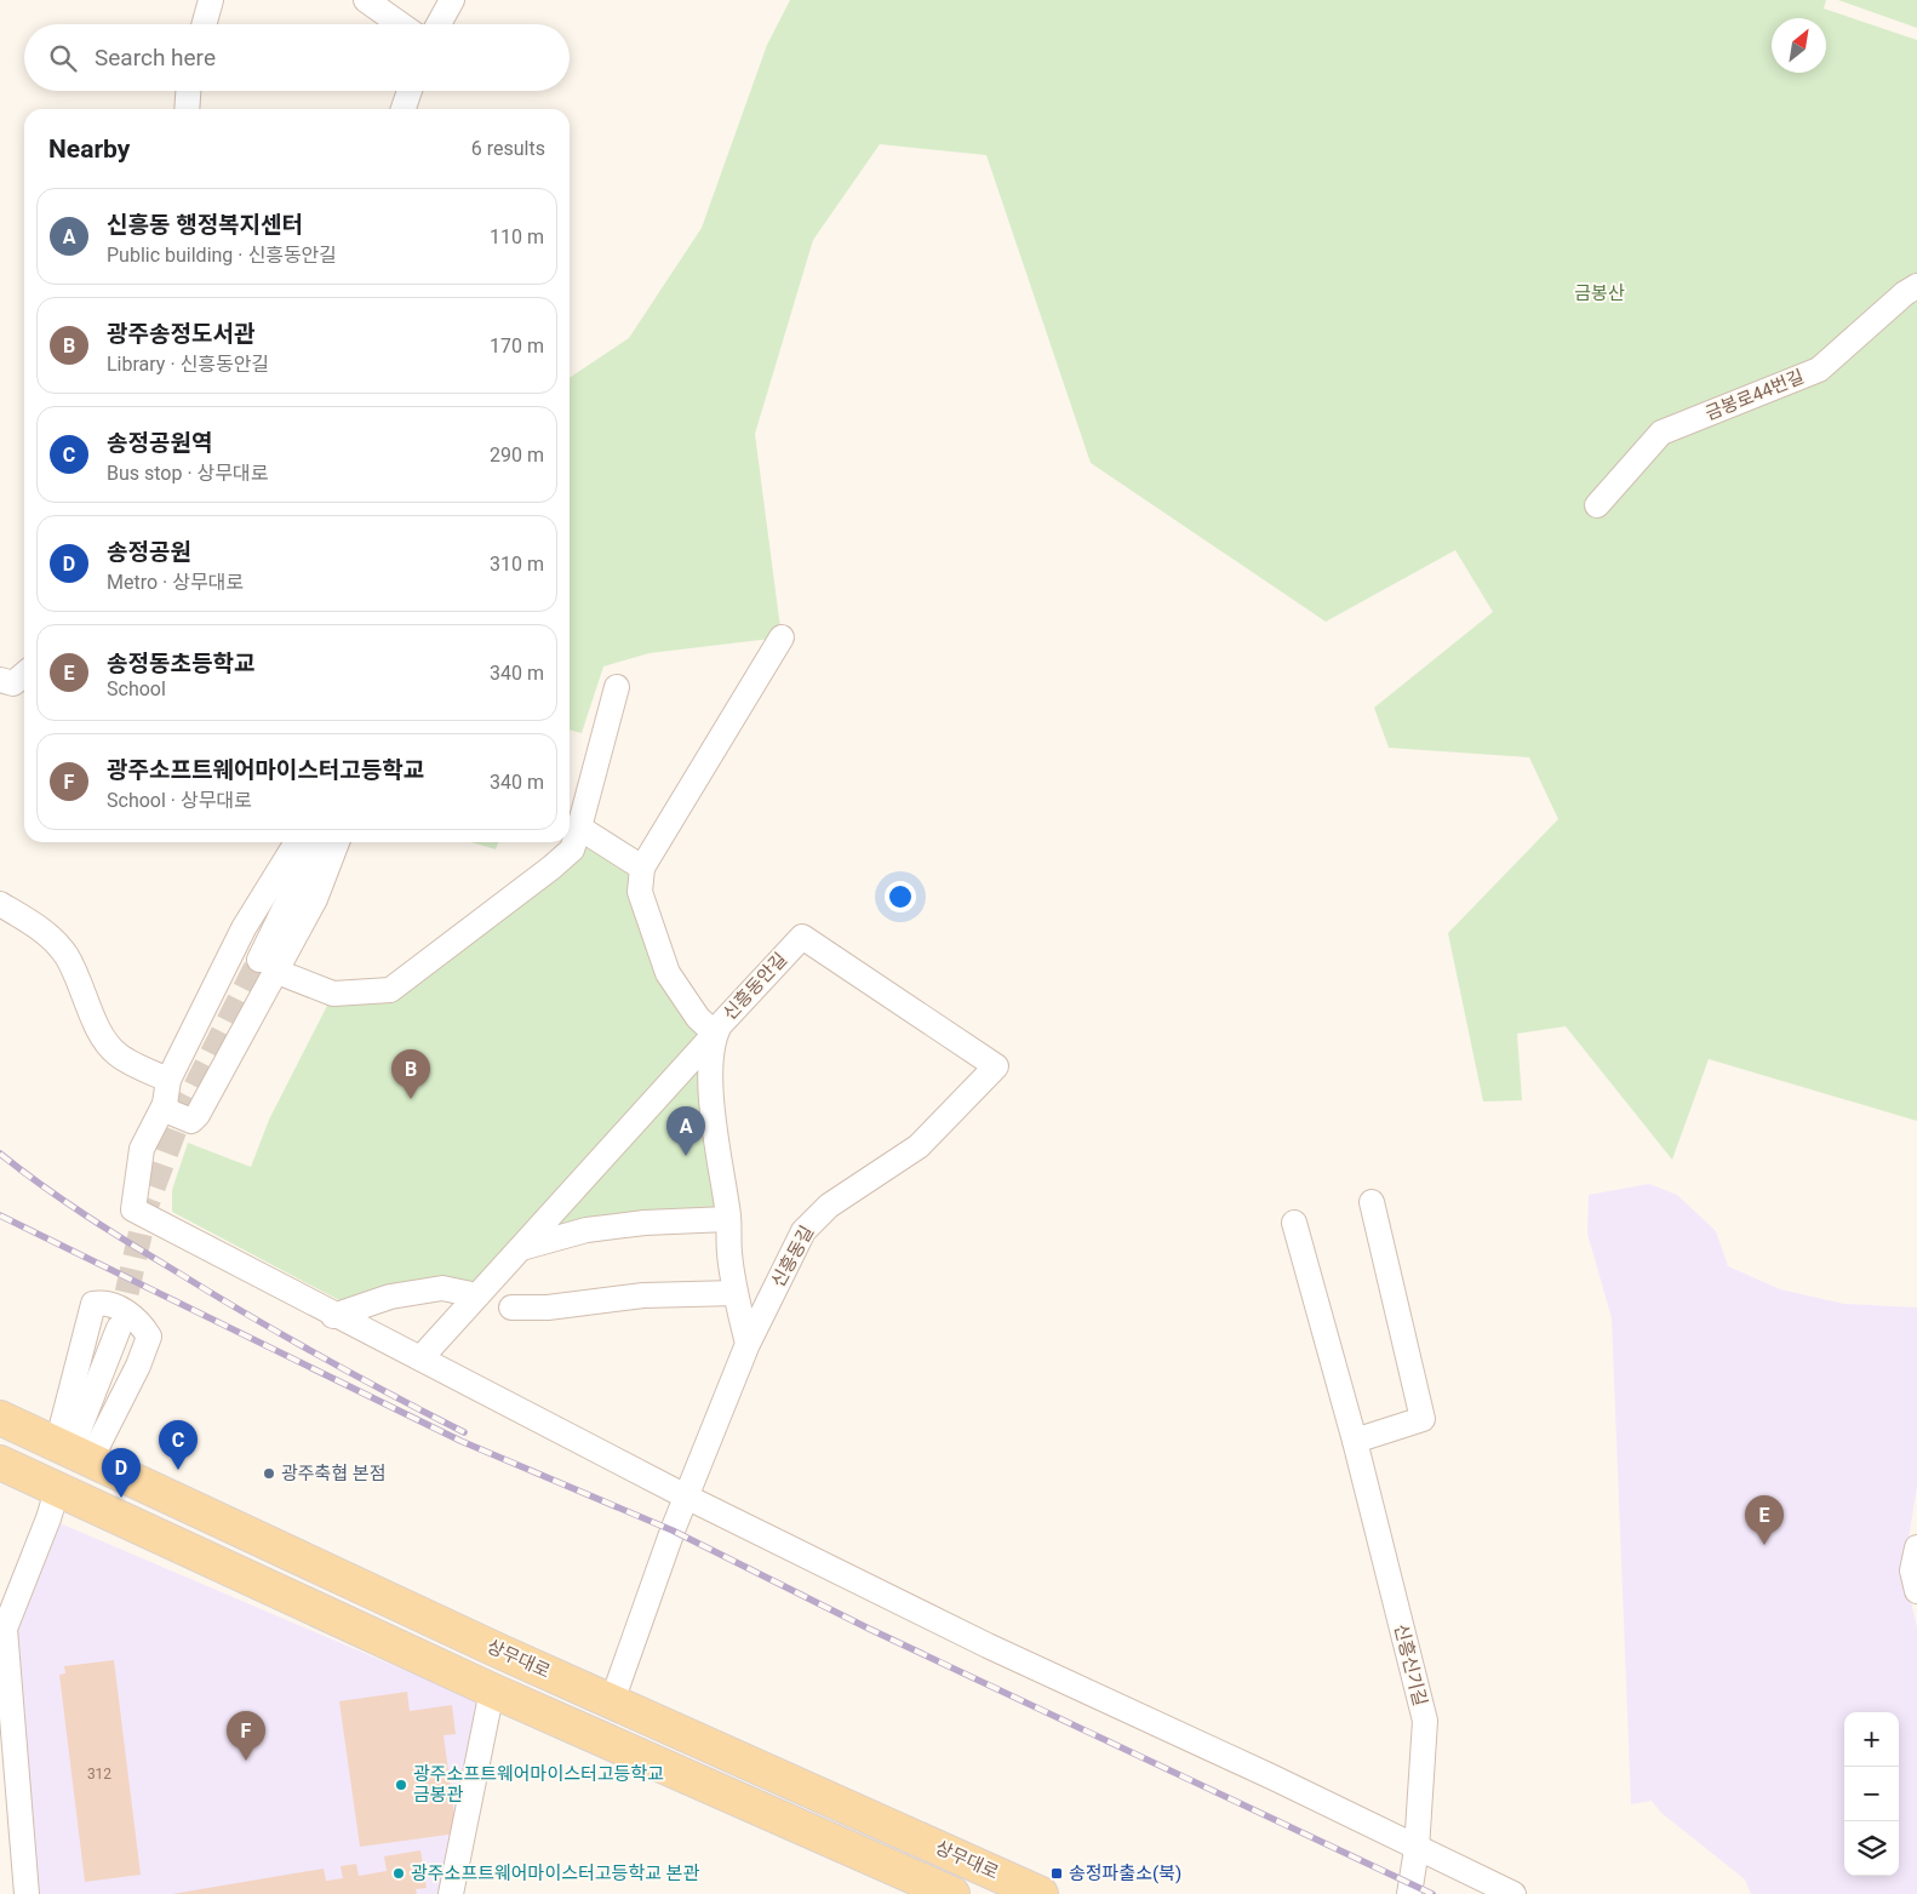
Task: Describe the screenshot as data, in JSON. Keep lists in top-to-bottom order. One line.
{"streets":{"main road":["상무대로"],"street":["금봉로44번길","신흥동안길","신흥동길","신흥신기길"]},"crossings":[["신흥동안길","신흥동길"],["신흥동길","상무대로"]],"parks":["금봉산"],"places":{"other":["광주축협 본점","광주소프트웨어마이스터고등학교 금봉관","광주소프트웨어마이스터고등학교 본관"],"transit":["송정파출소(북)"]},"house_numbers":["312"],"north":"top right","page":{"search":"Search here","heading":["Nearby","6 results"],"list":[{"mark":"A","name":"신흥동 행정복지센터","note":"Public building · 신흥동안길","value":"110 m"},{"mark":"B","name":"광주송정도서관","note":"Library · 신흥동안길","value":"170 m"},{"mark":"C","name":"송정공원역","note":"Bus stop · 상무대로","value":"290 m"},{"mark":"D","name":"송정공원","note":"Metro · 상무대로","value":"310 m"},{"mark":"E","name":"송정동초등학교","note":"School","value":"340 m"},{"mark":"F","name":"광주소프트웨어마이스터고등학교","note":"School · 상무대로","value":"340 m"}],"pins":["B","A","C","D","E","F"],"map_buttons":["+","−"]}}
